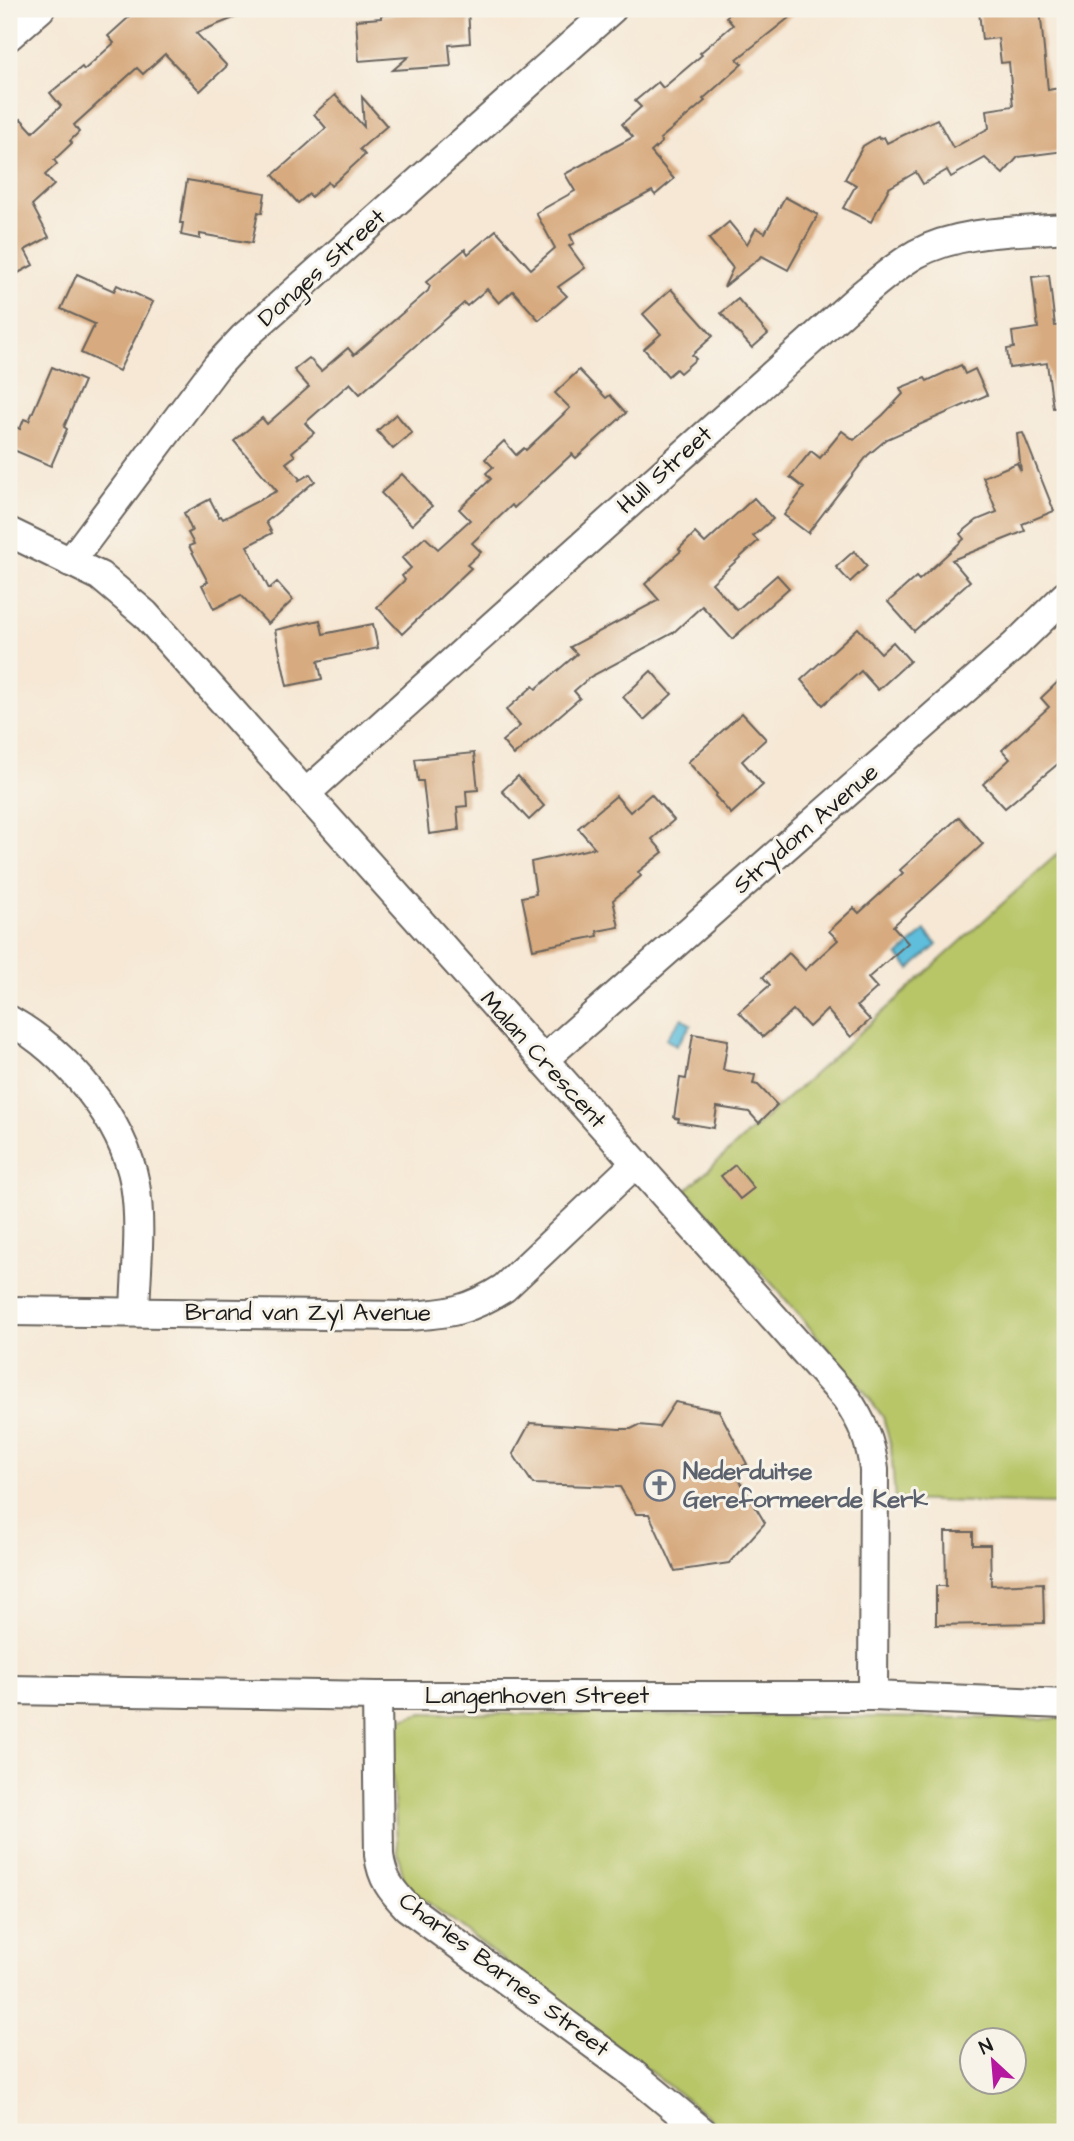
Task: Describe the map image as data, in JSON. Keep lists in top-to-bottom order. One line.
{"streets":{"street":["Donges Street","Hull Street","Strydom Avenue","Malan Crescent","Brand van Zyl Avenue","Langenhoven Street","Charles Barnes Street"]},"crossings":[["Donges Street","Malan Crescent"],["Hull Street","Malan Crescent"],["Strydom Avenue","Malan Crescent"],["Malan Crescent","Brand van Zyl Avenue"],["Malan Crescent","Langenhoven Street"],["Langenhoven Street","Charles Barnes Street"]],"places":{"church":["Nederduitse Gereformeerde Kerk"]},"north":"top left"}
